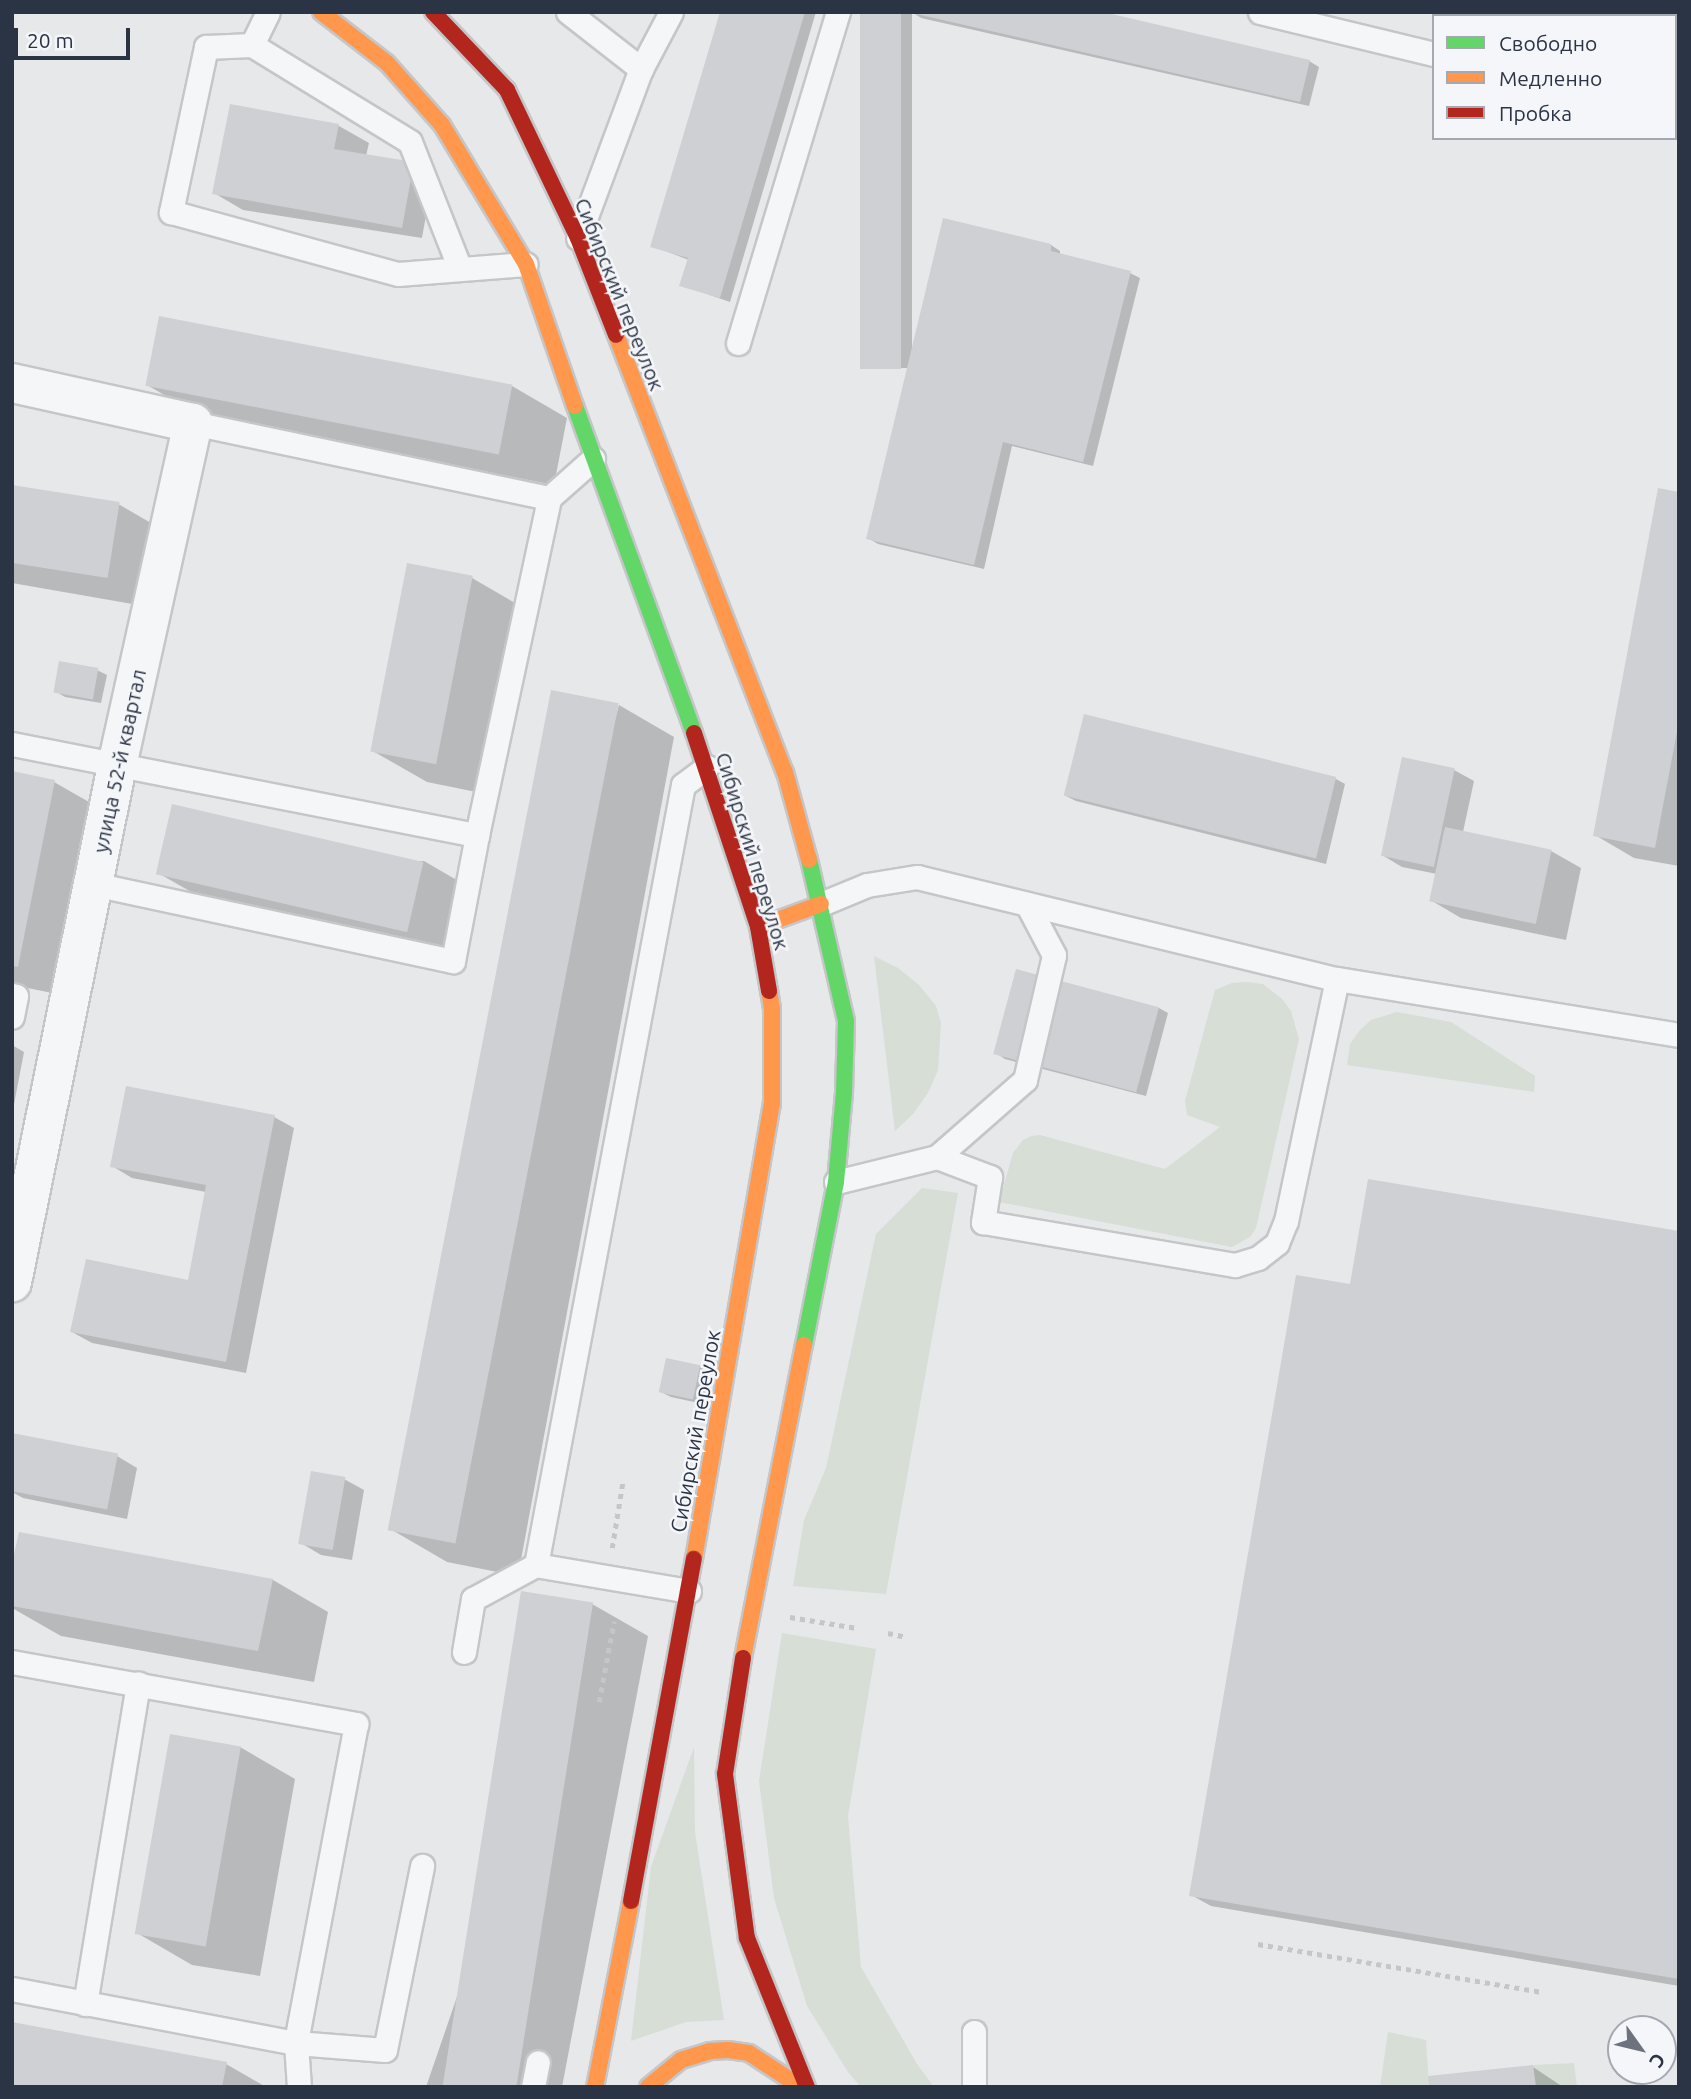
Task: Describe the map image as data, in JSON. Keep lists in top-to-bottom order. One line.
{"streets":{"main road":["Сибирский переулок"],"street":["улица 52-й квартал"]},"legend":["Свободно","Медленно","Пробка"],"scale_bar":"20 m","north":"bottom right"}
